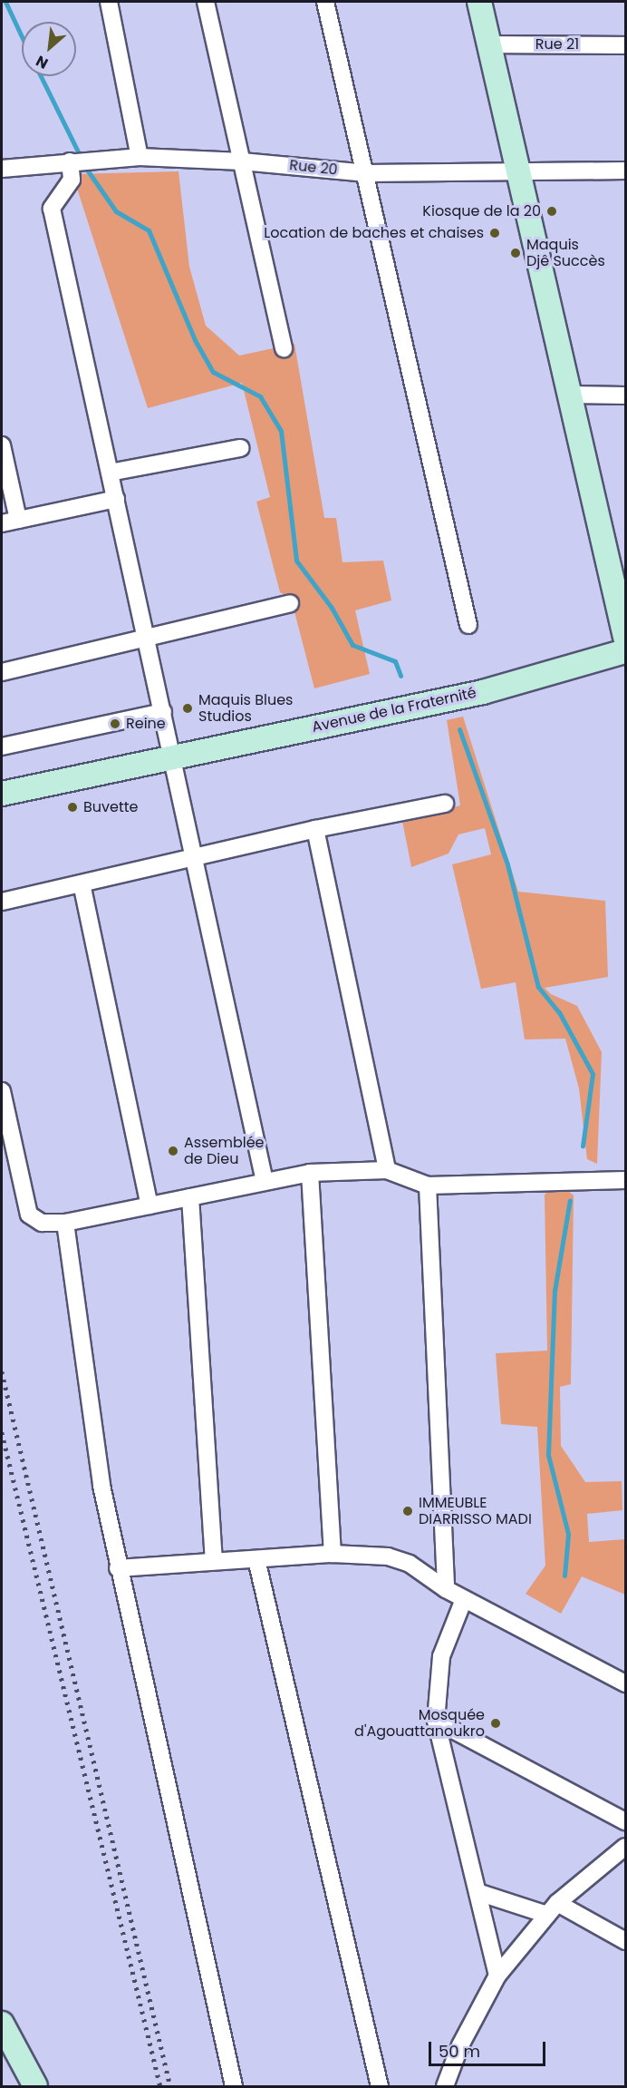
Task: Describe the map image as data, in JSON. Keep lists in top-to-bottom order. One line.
{"streets":{"street":["Rue 21","Rue 20","Avenue de la Fraternité"]},"places":["Kiosque de la 20","Location de baches et chaises","Maquis Djê Succès","Maquis Blues Studios","Reine","Buvette","Assemblée de Dieu","IMMEUBLE DIARRISSO MADI","Mosquée d'Agouattanoukro"],"scale_bar":"50 m","north":"bottom left"}
